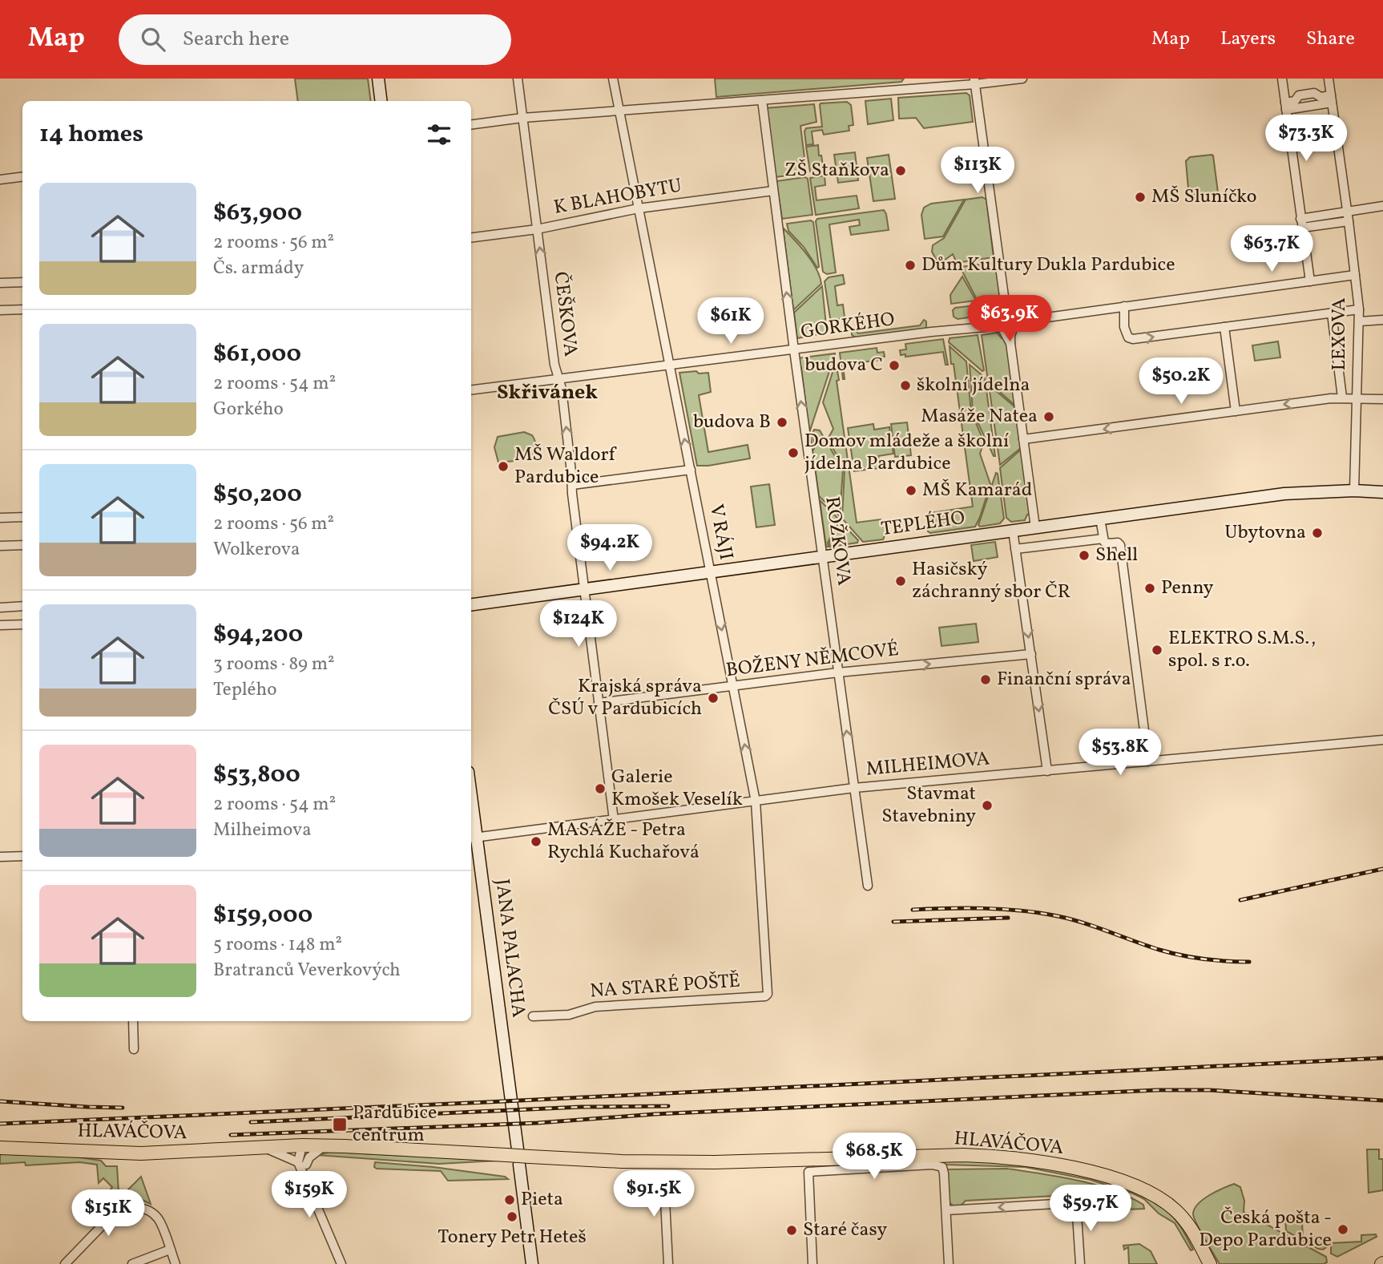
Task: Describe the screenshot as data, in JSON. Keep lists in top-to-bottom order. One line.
{"streets":{"main road":["TEPLÉHO","JANA PALACHA","HLAVÁČOVA"],"street":["K BLAHOBYTU","ČEŠKOVA","GORKÉHO","LEXOVA","V RÁJI","ROŽKOVA","BOŽENY NĚMCOVÉ","MILHEIMOVA","NA STARÉ POŠTĚ"]},"crossings":[["K BLAHOBYTU","ČEŠKOVA"],["K BLAHOBYTU","V RÁJI"],["K BLAHOBYTU","ROŽKOVA"],["ČEŠKOVA","GORKÉHO"],["ČEŠKOVA","TEPLÉHO"],["ČEŠKOVA","BOŽENY NĚMCOVÉ"],["ČEŠKOVA","MILHEIMOVA"],["GORKÉHO","LEXOVA"],["GORKÉHO","V RÁJI"],["GORKÉHO","ROŽKOVA"],["LEXOVA","TEPLÉHO"],["TEPLÉHO","V RÁJI"],["TEPLÉHO","ROŽKOVA"],["V RÁJI","BOŽENY NĚMCOVÉ"],["V RÁJI","MILHEIMOVA"],["V RÁJI","NA STARÉ POŠTĚ"],["ROŽKOVA","BOŽENY NĚMCOVÉ"],["ROŽKOVA","MILHEIMOVA"],["MILHEIMOVA","JANA PALACHA"],["JANA PALACHA","HLAVÁČOVA"]],"one_way":["ROŽKOVA","BOŽENY NĚMCOVÉ"],"districts":["Skřivánek"],"places":{"other":["ZŠ Staňkova","MŠ Sluníčko","Dům Kultury Dukla Pardubice","budova C","školní jídelna","Masáže Natea","budova B","Domov mládeže a školní jídelna Pardubice","MŠ Waldorf Pardubice","MŠ Kamarád","Ubytovna","Shell","Hasičský záchranný sbor ČR","Penny","ELEKTRO S.M.S., spol. s r.o.","Finanční správa","Krajská správa ČSÚ v Pardubicích","Galerie Kmošek Veselík","Stavmat Stavebniny","MASÁŽE - Petra Rychlá Kuchařová","Pieta","Tonery Petr Heteš","Česká pošta - Depo Pardubice","Staré časy"],"transit":["Pardubice centrum"]},"page":{"header":"Map","search":"Search here","nav":["Map","Layers","Share"],"heading":"14 homes","price":["$73.3K","$113K","$63.7K","$63.9K","$61K","$50.2K","$94.2K","$124K","$53.8K","$68.5K","$91.5K","$159K","$59.7K","$151K"],"list":[{"name":"$63,900","note":"2 rooms · 56 m² · Čs. armády"},{"name":"$61,000","note":"2 rooms · 54 m² · Gorkého"},{"name":"$50,200","note":"2 rooms · 56 m² · Wolkerova"},{"name":"$94,200","note":"3 rooms · 89 m² · Teplého"},{"name":"$53,800","note":"2 rooms · 54 m² · Milheimova"},{"name":"$159,000","note":"5 rooms · 148 m² · Bratranců Veverkových"}]}}
